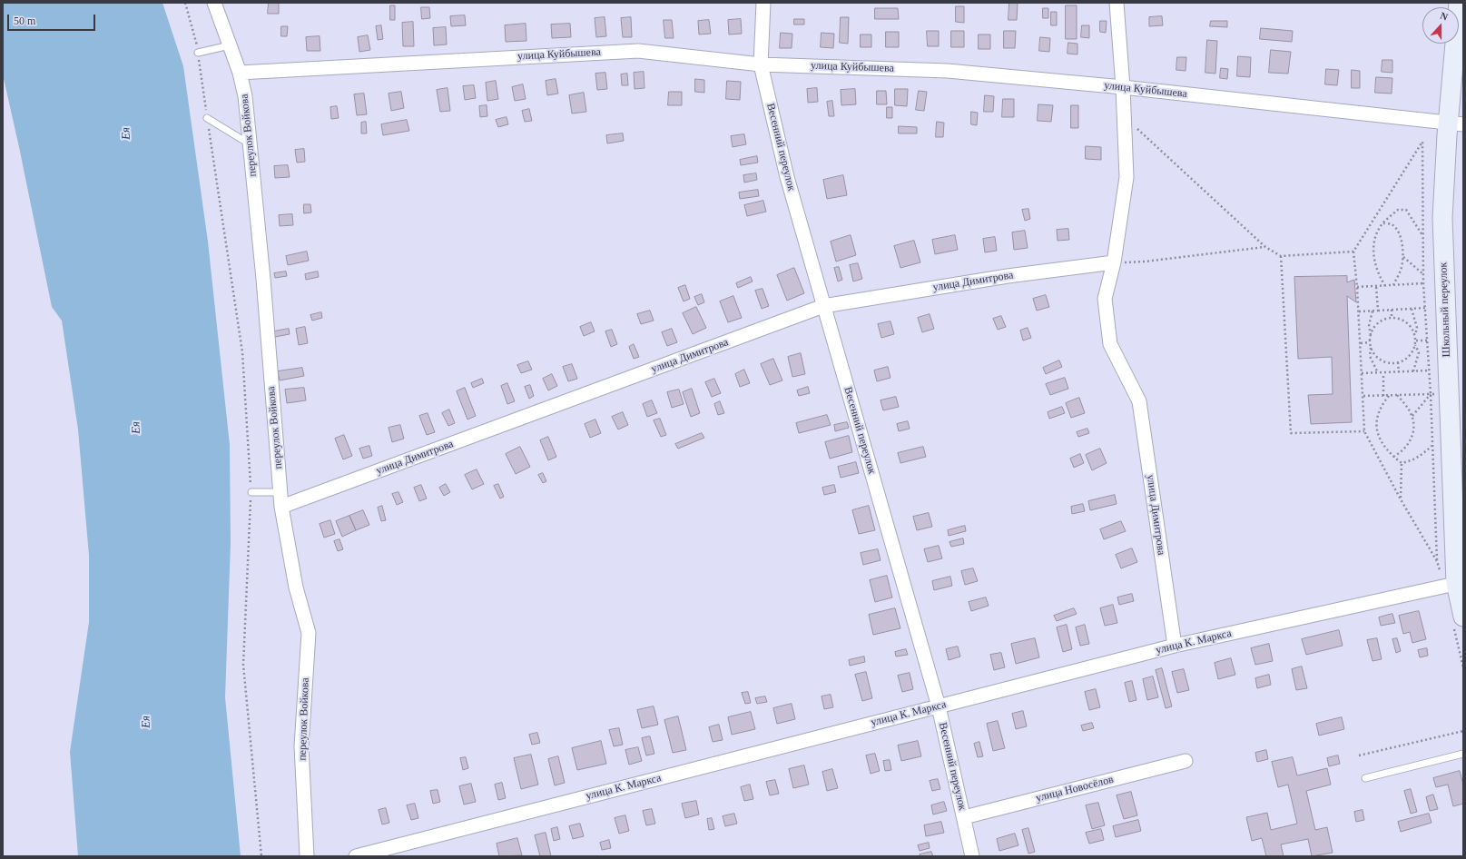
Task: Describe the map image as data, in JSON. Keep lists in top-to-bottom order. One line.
{"streets":{"street":["улица Куйбышева","переулок Войкова","Весенний переулок","улица Димитрова","Школьный переулок","улица К. Маркса","улица Новосёлов"]},"crossings":[["улица Куйбышева","переулок Войкова"],["улица Куйбышева","Весенний переулок"],["улица Куйбышева","улица Димитрова"],["улица Куйбышева","Школьный переулок"],["переулок Войкова","улица Димитрова"],["Весенний переулок","улица Димитрова"],["Весенний переулок","улица К. Маркса"],["Весенний переулок","улица Новосёлов"],["улица Димитрова","улица К. Маркса"],["Школьный переулок","улица К. Маркса"]],"water":["Ея"],"scale_bar":"50 m","north":"top"}
